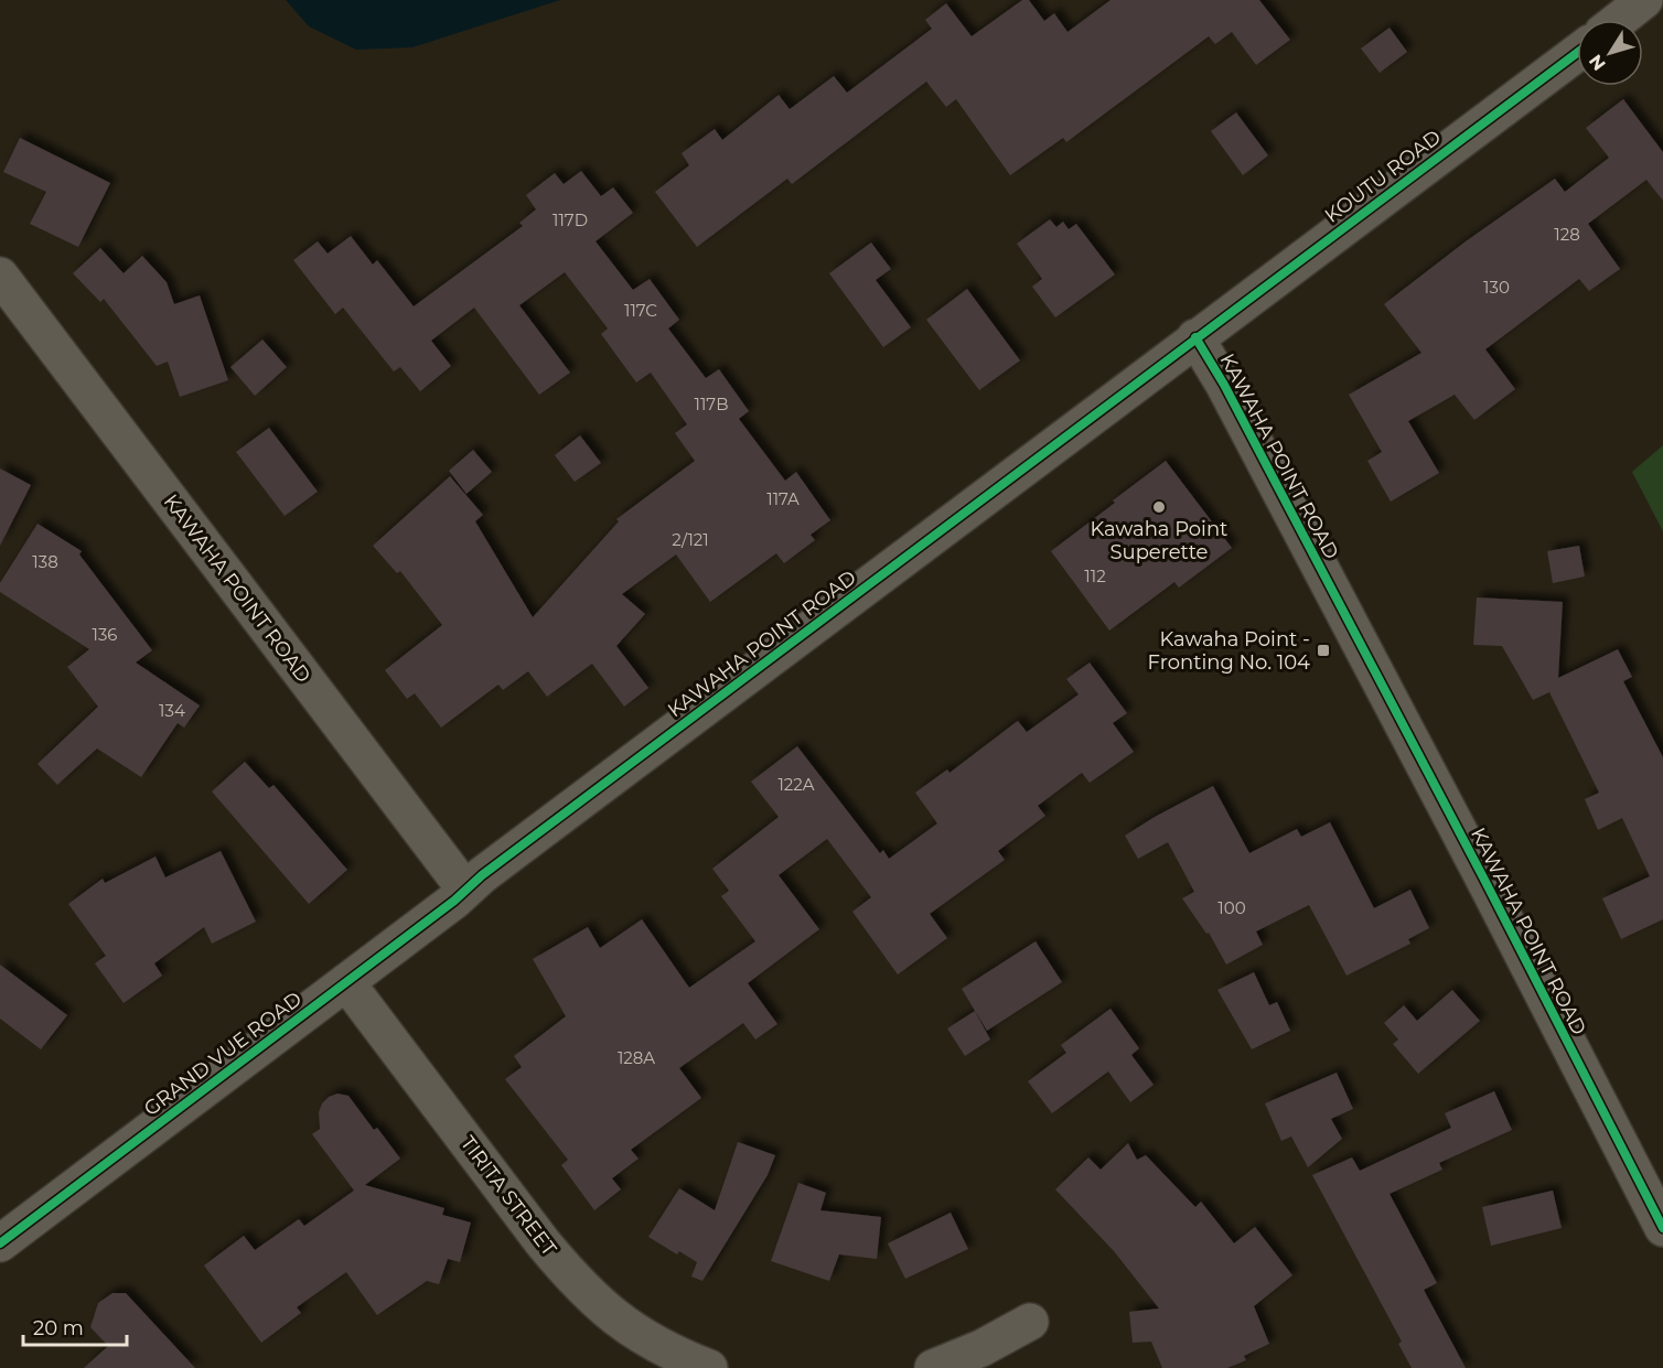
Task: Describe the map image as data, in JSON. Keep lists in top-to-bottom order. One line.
{"streets":{"street":["KOUTU ROAD","KAWAHA POINT ROAD","GRAND VUE ROAD","TIRITA STREET"]},"crossings":[["KOUTU ROAD","KAWAHA POINT ROAD"],["KAWAHA POINT ROAD","GRAND VUE ROAD"],["GRAND VUE ROAD","TIRITA STREET"]],"places":{"other":["Kawaha Point Superette"],"transit":["Kawaha Point - Fronting No. 104"]},"house_numbers":["117D","128","130","117C","117B","117A","2/121","138","112","136","134","122A","100","128A"],"scale_bar":"20 m","north":"bottom left"}
